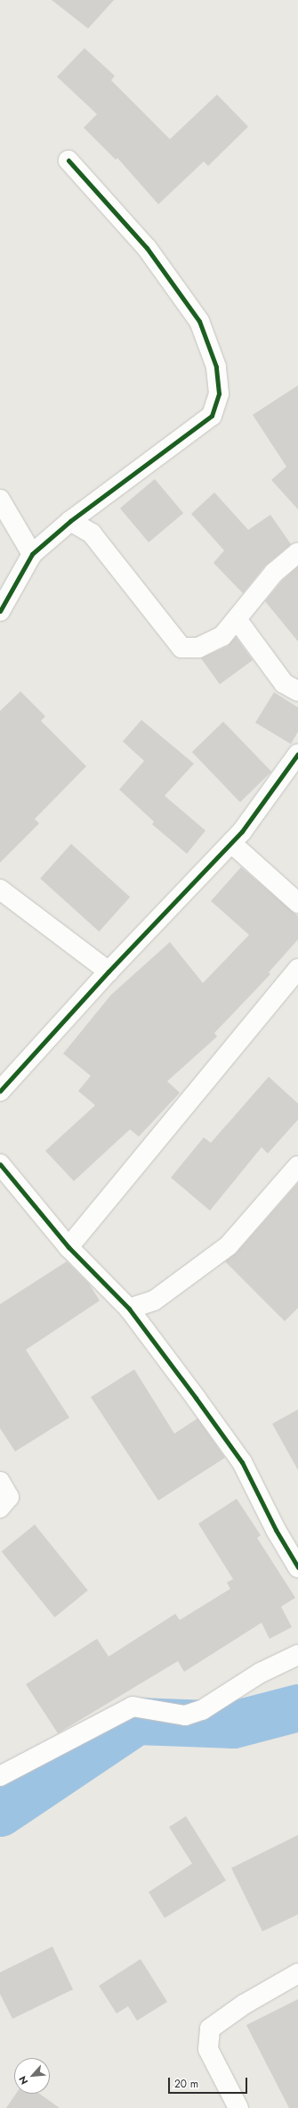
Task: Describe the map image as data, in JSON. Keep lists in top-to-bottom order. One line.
{"scale_bar":"20 m","north":"bottom left"}
